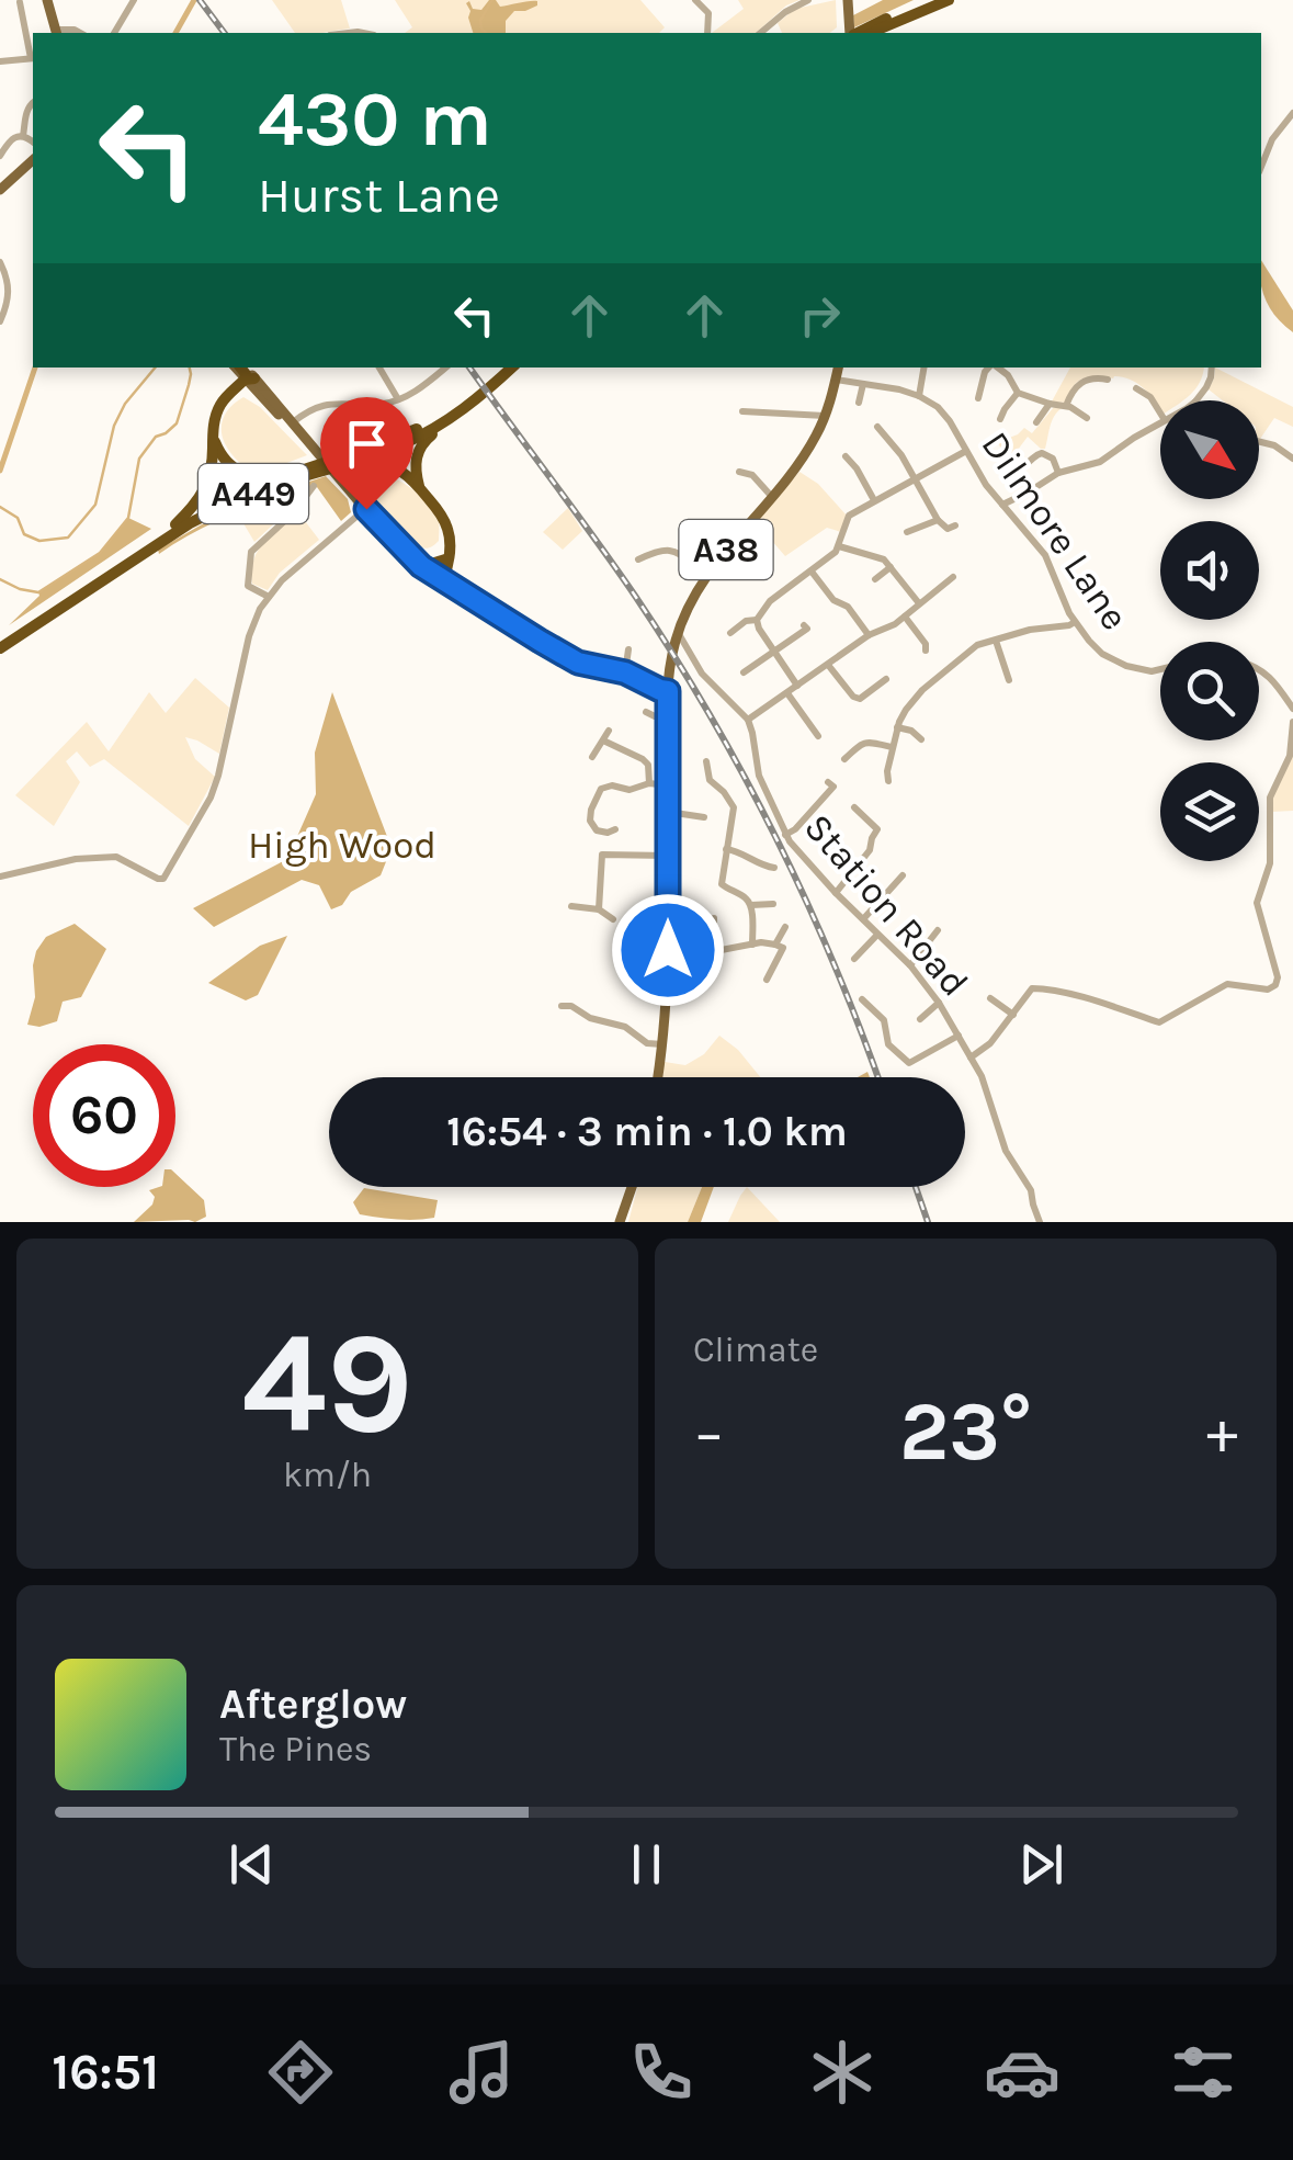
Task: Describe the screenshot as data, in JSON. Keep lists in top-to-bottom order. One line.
{"streets":{"highway":["A449"],"main road":["A38"],"street":["Dilmore Lane","Station Road"]},"parks":["High Wood"],"north":"bottom right","page":{"turn":["430 m","Hurst Lane"],"limit":"60","trip":"16:54 · 3 min · 1.0 km","tile":[["49","km/h"],"Climate"],"heat":["−","23°","+"],"song":["Afterglow","The Pines"],"tabs":"16:51"}}
